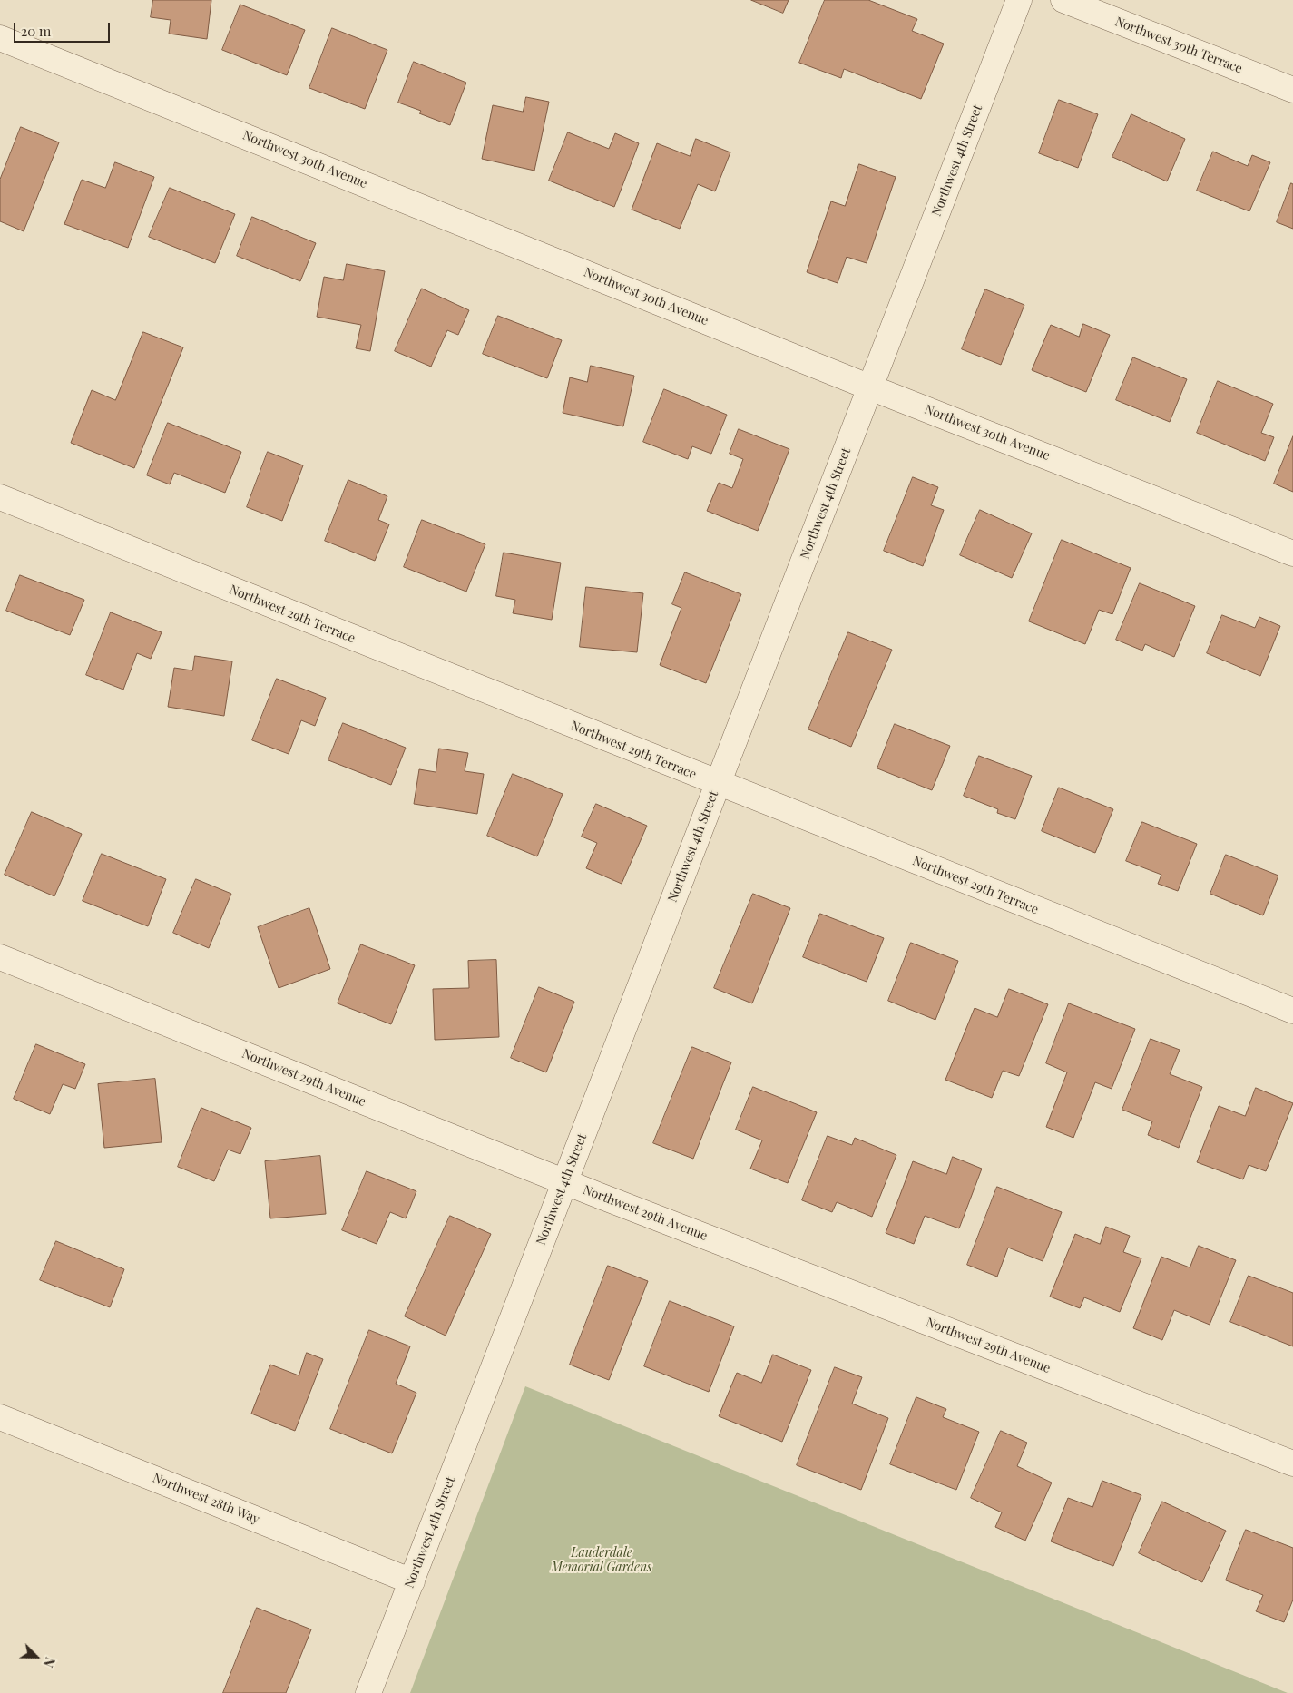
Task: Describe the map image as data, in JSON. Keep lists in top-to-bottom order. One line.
{"streets":{"street":["Northwest 30th Terrace","Northwest 30th Avenue","Northwest 4th Street","Northwest 29th Terrace","Northwest 29th Avenue","Northwest 28th Way"]},"crossings":[["Northwest 30th Avenue","Northwest 4th Street"],["Northwest 4th Street","Northwest 29th Terrace"],["Northwest 4th Street","Northwest 29th Avenue"],["Northwest 4th Street","Northwest 28th Way"]],"parks":["Lauderdale Memorial Gardens"],"scale_bar":"20 m","north":"bottom right"}
